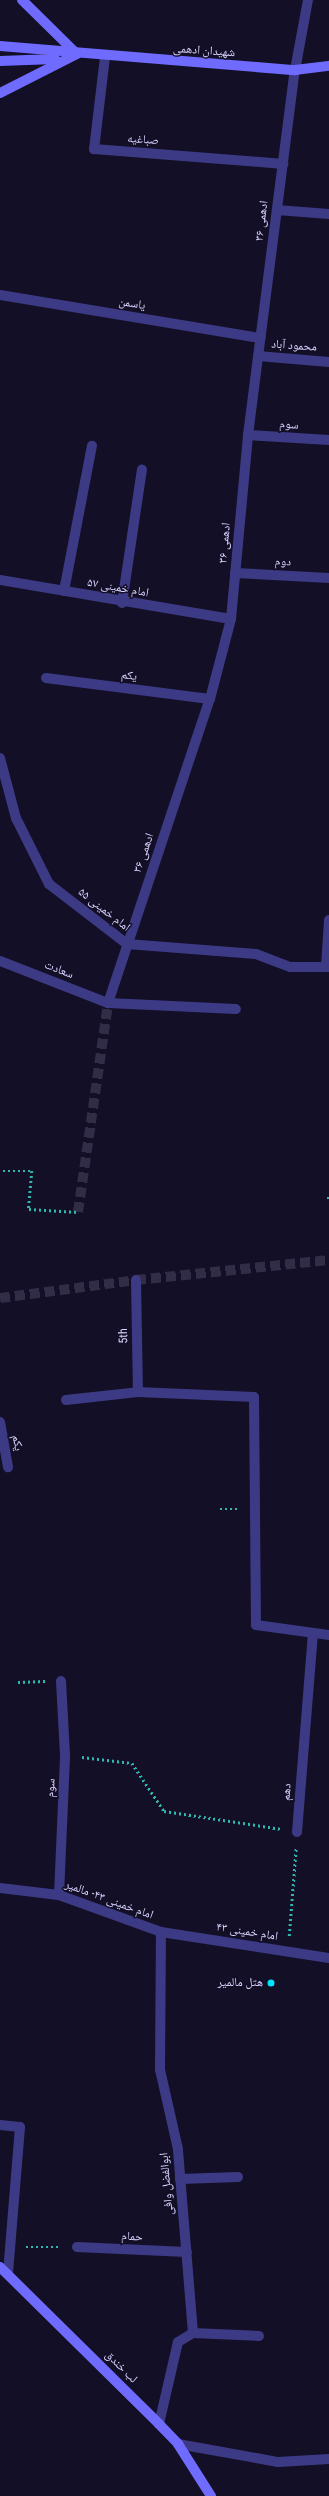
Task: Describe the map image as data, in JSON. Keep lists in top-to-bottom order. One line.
{"streets":{"street":["شهیدان ادهمی","صباغیه","ادهمی ۳۶","یاسمن","محمود آباد","سوم","دوم","امام خمینی ۵۷","یکم","امام خمینی ۵۵","سعادت","5th","دهم","امام خمینی ۴۳- مالمیر","امام خمینی ۴۳","ابوالفضل وافی","حمام","لب خندق"]},"crossings":[["شهیدان ادهمی","صباغیه"],["شهیدان ادهمی","ادهمی ۳۶"],["صباغیه","ادهمی ۳۶"],["ادهمی ۳۶","یاسمن"],["ادهمی ۳۶","محمود آباد"],["ادهمی ۳۶","سوم"],["ادهمی ۳۶","دوم"],["ادهمی ۳۶","امام خمینی ۵۷"],["ادهمی ۳۶","یکم"],["ادهمی ۳۶","امام خمینی ۵۵"],["ادهمی ۳۶","سعادت"],["سوم","امام خمینی ۴۳- مالمیر"],["امام خمینی ۴۳- مالمیر","امام خمینی ۴۳"],["امام خمینی ۴۳- مالمیر","ابوالفضل وافی"],["امام خمینی ۴۳","ابوالفضل وافی"],["ابوالفضل وافی","حمام"]],"places":["هتل مالمير"]}
